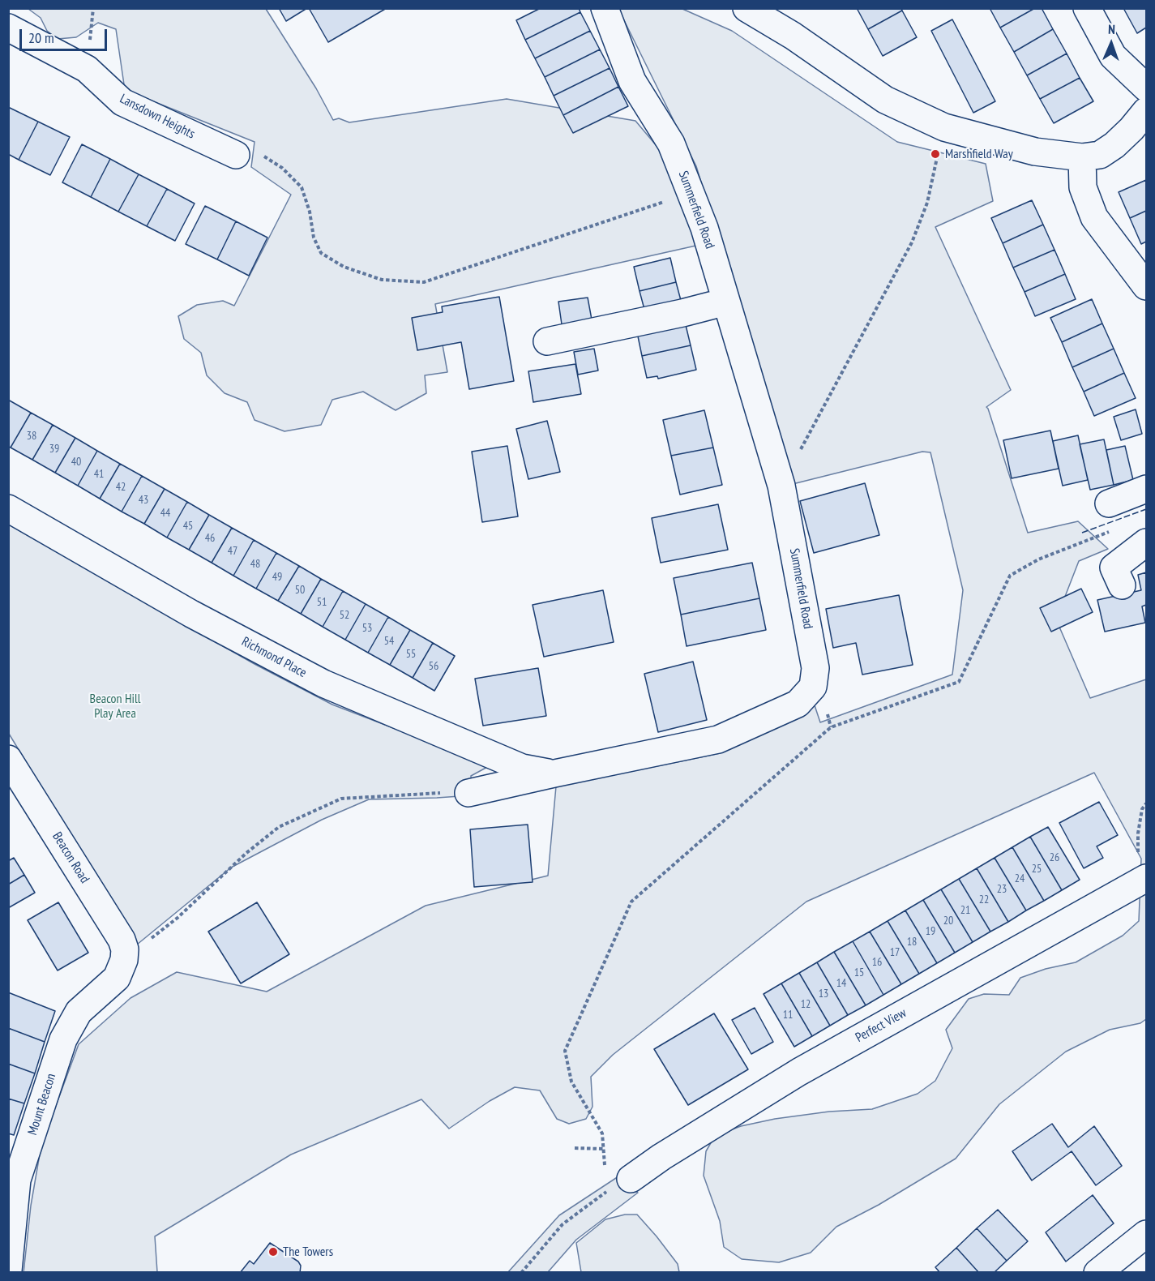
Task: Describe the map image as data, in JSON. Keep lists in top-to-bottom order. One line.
{"streets":{"street":["Lansdown Heights","Summerfield Road","Richmond Place","Beacon Road","Perfect View","Mount Beacon"]},"crossings":[["Summerfield Road","Richmond Place"],["Beacon Road","Mount Beacon"]],"parks":["Beacon Hill Play Area"],"places":["Marshfield Way","The Towers"],"house_numbers":["38","39","40","41","42","43","44","45","46","47","48","49","50","51","52","53","54","55","56","26","25","24","23","22","21","20","19","18","17","16","15","14","13","12","11"],"scale_bar":"20 m","north":"top"}
